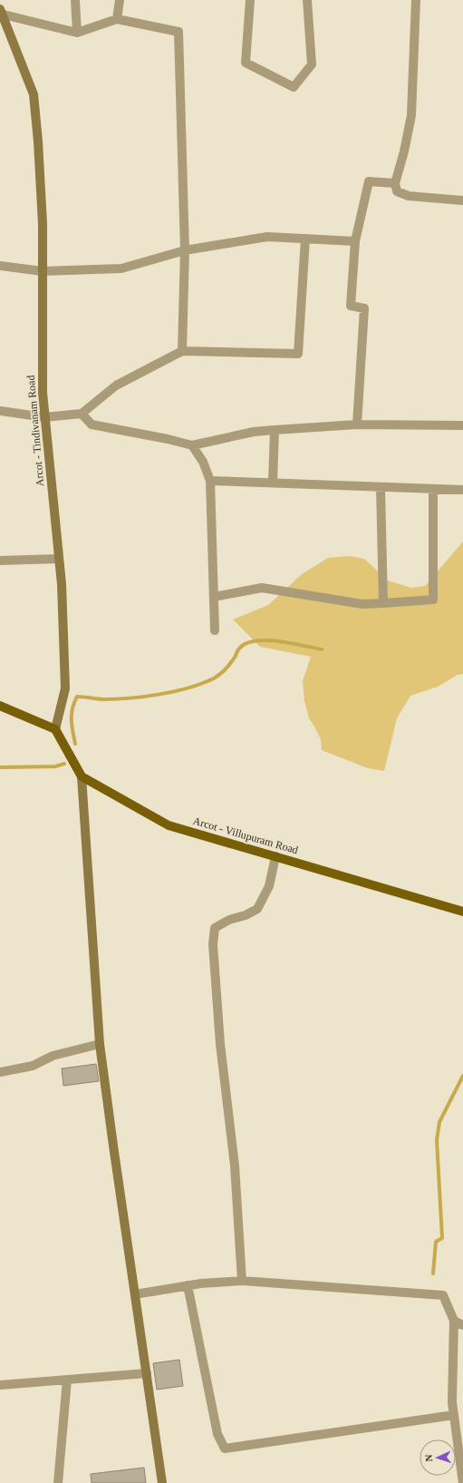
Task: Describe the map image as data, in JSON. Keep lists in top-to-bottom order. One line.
{"streets":{"main road":["Arcot - Tindivanam Road","Arcot - Villupuram Road"]},"north":"left"}
